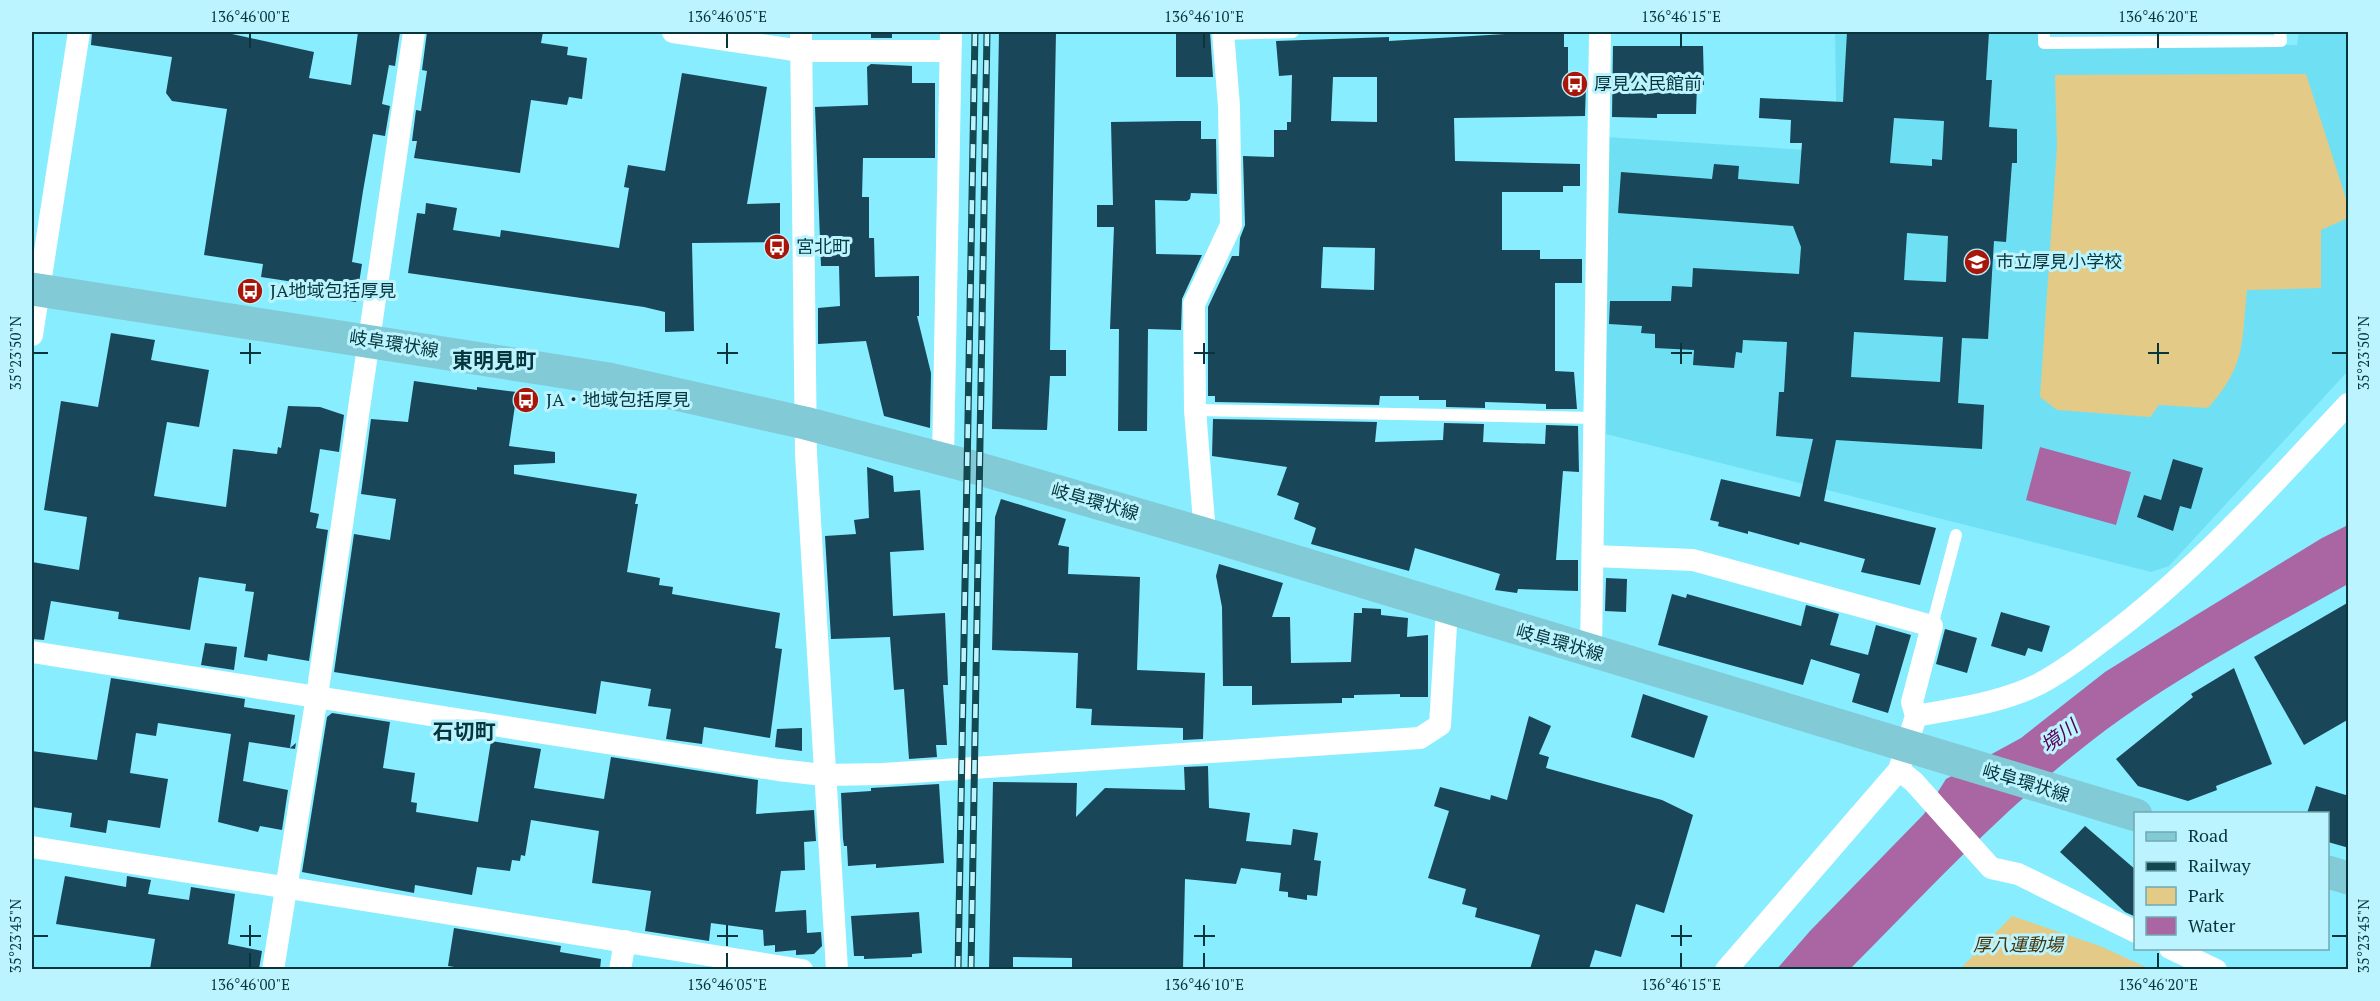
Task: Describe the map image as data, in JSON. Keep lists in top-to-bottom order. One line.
{"streets":{"main road":["岐阜環状線"]},"districts":["東明見町","石切町"],"water":["境川"],"parks":["厚八運動場"],"places":{"bus stop":["厚見公民館前","宮北町","JA地域包括厚見","JA・地域包括厚見"],"school or university":["市立厚見小学校"]},"legend":["Road","Railway","Park","Water"],"coordinates":["136°46'00\"E","136°46'05\"E","136°46'10\"E","136°46'15\"E","136°46'20\"E","35°23'50\"N","35°23'45\"N"]}
